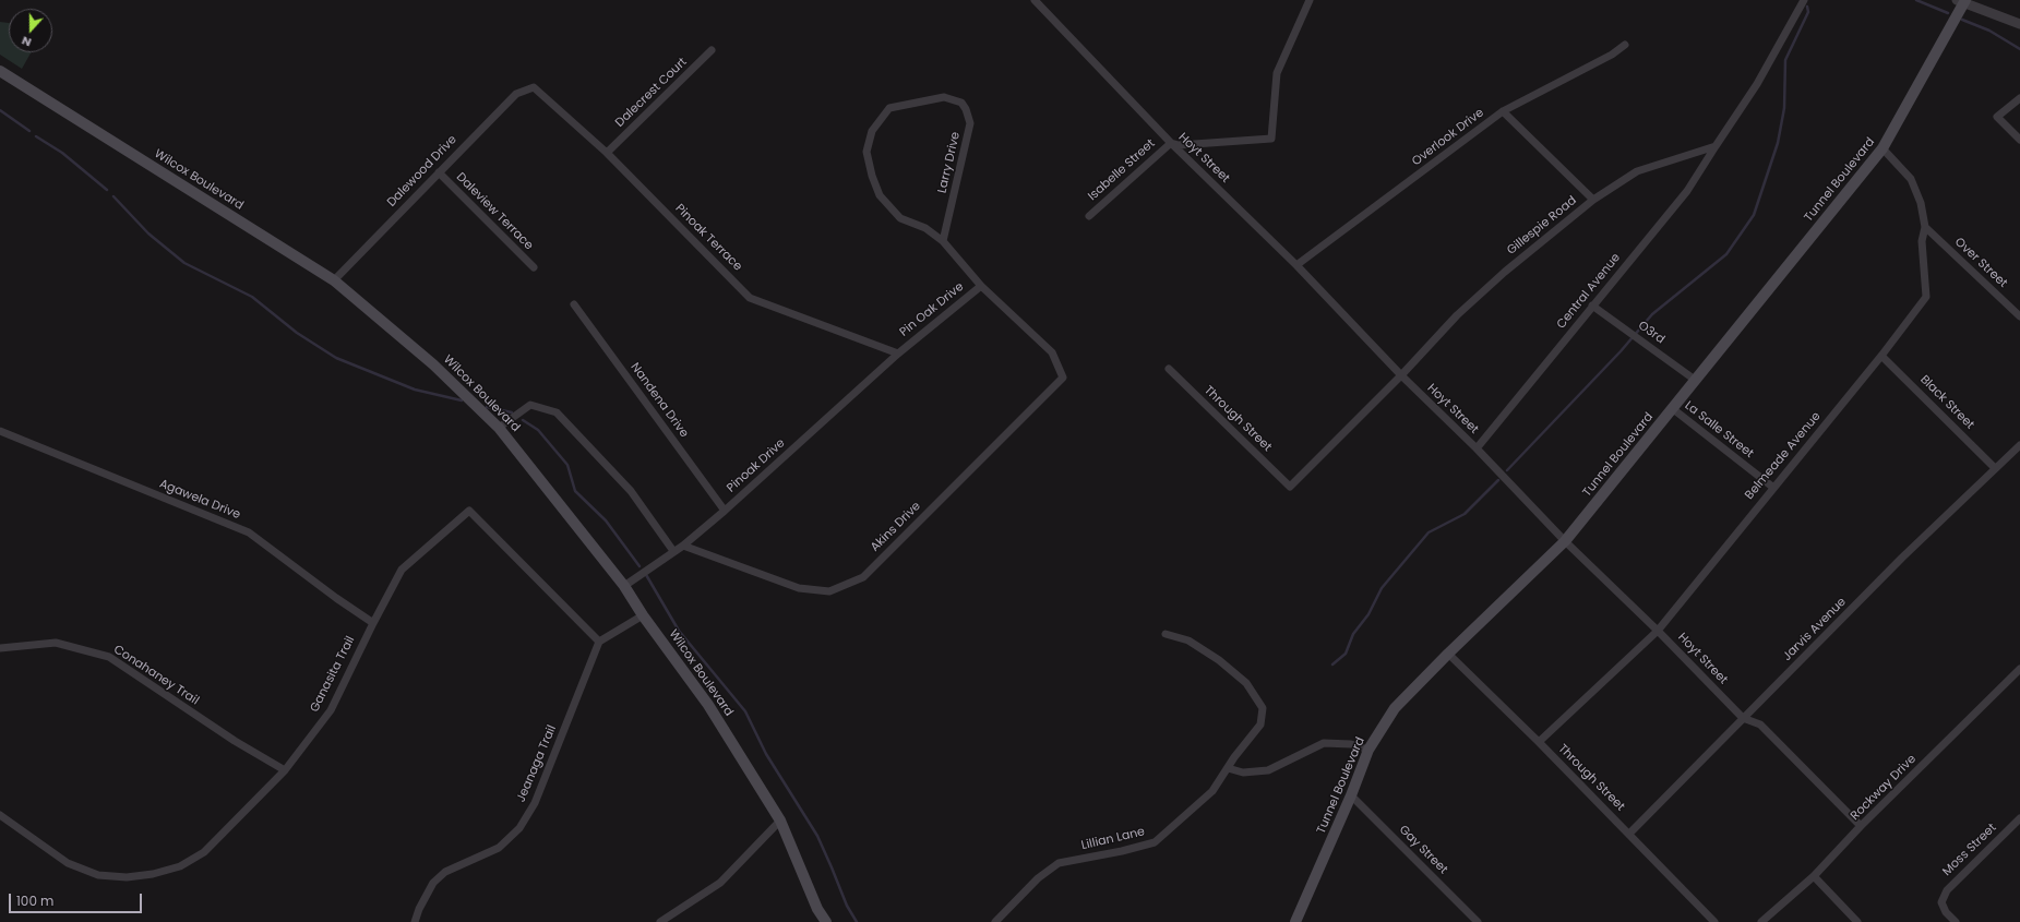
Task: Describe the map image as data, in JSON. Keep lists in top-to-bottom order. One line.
{"streets":{"main road":["Wilcox Boulevard","Tunnel Boulevard"],"street":["Dalecrest Court","Overlook Drive","Hoyt Street","Larry Drive","Isabelle Street","Dalewood Drive","Daleview Terrace","Gillespie Road","Pinoak Terrace","Over Street","Central Avenue","Pin Oak Drive","O3rd","Nandena Drive","Black Street","Through Street","La Salle Street","Belmeade Avenue","Pinoak Drive","Agawela Drive","Akins Drive","Jarvis Avenue","Ganasita Trail","Conahaney Trail","Jeanaga Trail","Rockway Drive","Lillian Lane","Gay Street","Moss Street"]},"crossings":[["Dalecrest Court","Pinoak Terrace"],["Overlook Drive","Hoyt Street"],["Hoyt Street","Isabelle Street"],["Hoyt Street","Tunnel Boulevard"],["Hoyt Street","Gillespie Road"],["Hoyt Street","Central Avenue"],["Hoyt Street","Belmeade Avenue"],["Hoyt Street","Jarvis Avenue"],["Hoyt Street","Rockway Drive"],["Larry Drive","Pin Oak Drive"],["Larry Drive","Akins Drive"],["Dalewood Drive","Wilcox Boulevard"],["Dalewood Drive","Daleview Terrace"],["Dalewood Drive","Pinoak Terrace"],["Wilcox Boulevard","Pinoak Drive"],["Tunnel Boulevard","O3rd"],["Tunnel Boulevard","Through Street"],["Tunnel Boulevard","La Salle Street"],["Tunnel Boulevard","Belmeade Avenue"],["Tunnel Boulevard","Gay Street"],["Gillespie Road","Central Avenue"],["Gillespie Road","Through Street"],["Pinoak Terrace","Pin Oak Drive"],["Pinoak Terrace","Pinoak Drive"],["Over Street","Belmeade Avenue"],["Central Avenue","O3rd"],["Pin Oak Drive","Pinoak Drive"],["Nandena Drive","Pinoak Drive"],["Black Street","Belmeade Avenue"],["Black Street","Jarvis Avenue"],["Through Street","Belmeade Avenue"],["Through Street","Jarvis Avenue"],["La Salle Street","Belmeade Avenue"],["Pinoak Drive","Akins Drive"],["Agawela Drive","Ganasita Trail"],["Ganasita Trail","Conahaney Trail"],["Ganasita Trail","Jeanaga Trail"]],"scale_bar":"100 m","north":"bottom"}
